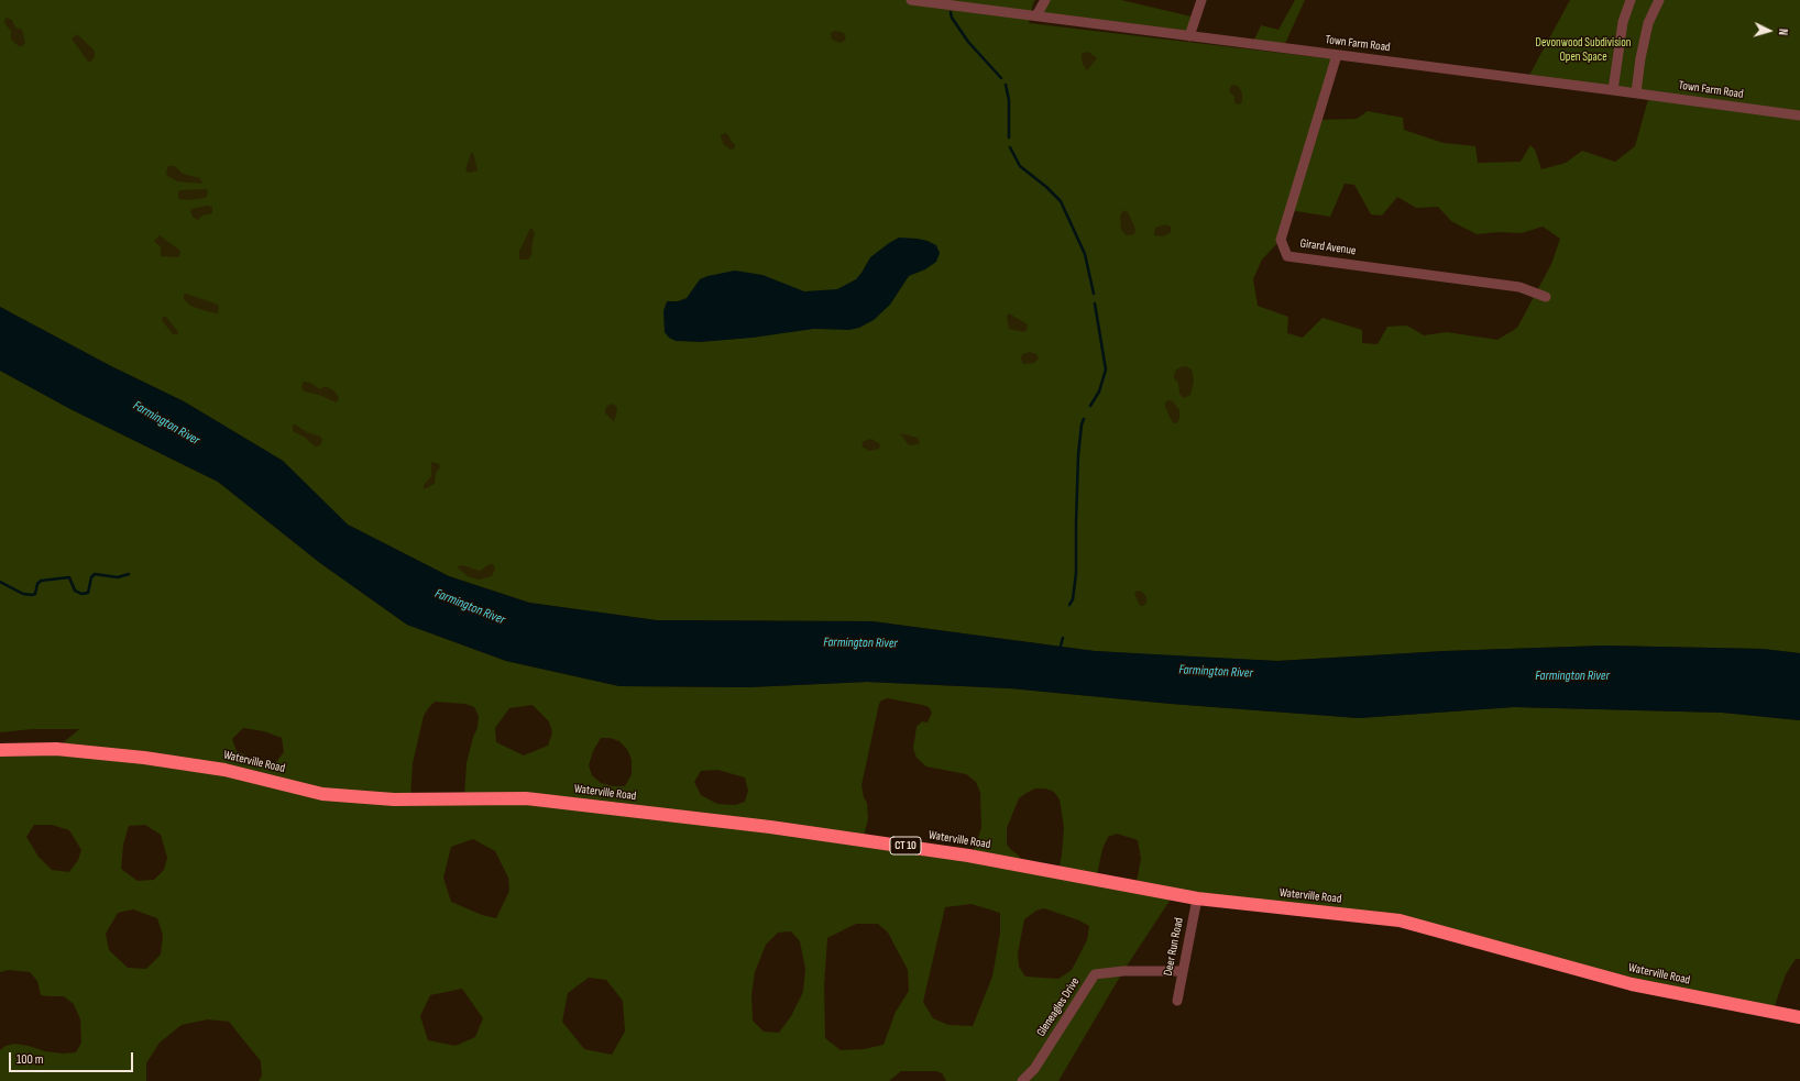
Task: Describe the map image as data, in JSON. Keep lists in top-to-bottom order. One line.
{"streets":{"highway":["Waterville Road","CT 10"],"street":["Town Farm Road","Girard Avenue","Deer Run Road","Gleneagles Drive"]},"crossings":[["Town Farm Road","Girard Avenue"],["Waterville Road","Deer Run Road"],["Deer Run Road","Gleneagles Drive"]],"water":["Farmington River"],"parks":["Devonwood Subdivision Open Space"],"scale_bar":"100 m","north":"right"}
